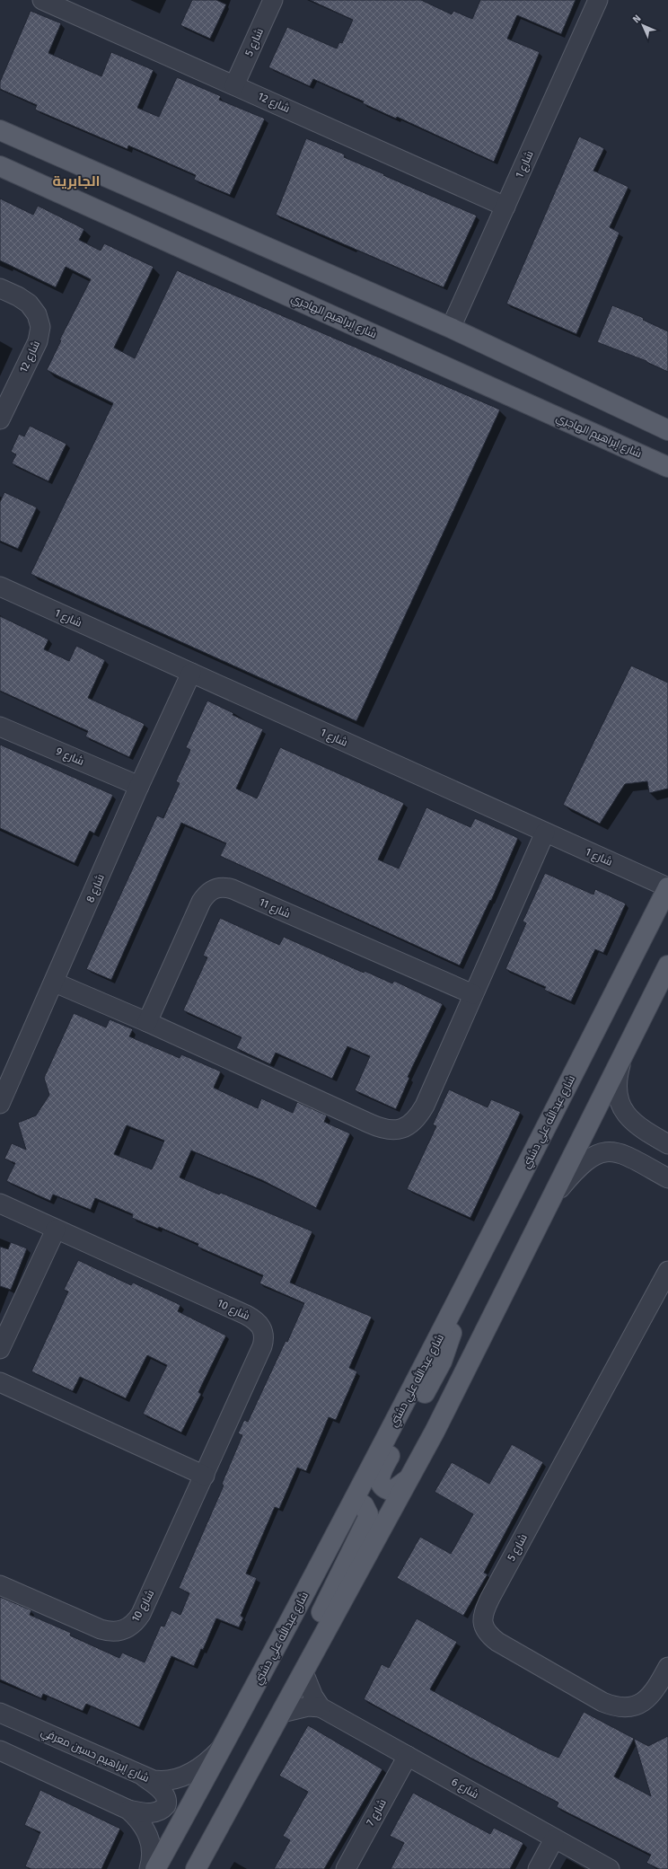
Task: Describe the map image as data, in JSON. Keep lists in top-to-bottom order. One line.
{"streets":{"main road":["شارع إبراهيم الهاجري","شارع عبدالله علي دشتي"],"street":["شارع 5","شارع 12","شارع 1","شارع 9","شارع 8","شارع 11","شارع 10","شارع إبراهيم حسين معرفي","شارع 6","شارع 7"]},"crossings":[["شارع 5","شارع 12"],["شارع 12","شارع 1"],["شارع 1","شارع 8"],["شارع 1","شارع عبدالله علي دشتي"],["شارع 9","شارع 8"],["شارع عبدالله علي دشتي","شارع إبراهيم حسين معرفي"],["شارع 6","شارع 7"]],"districts":["الجابرية"],"north":"top left"}
